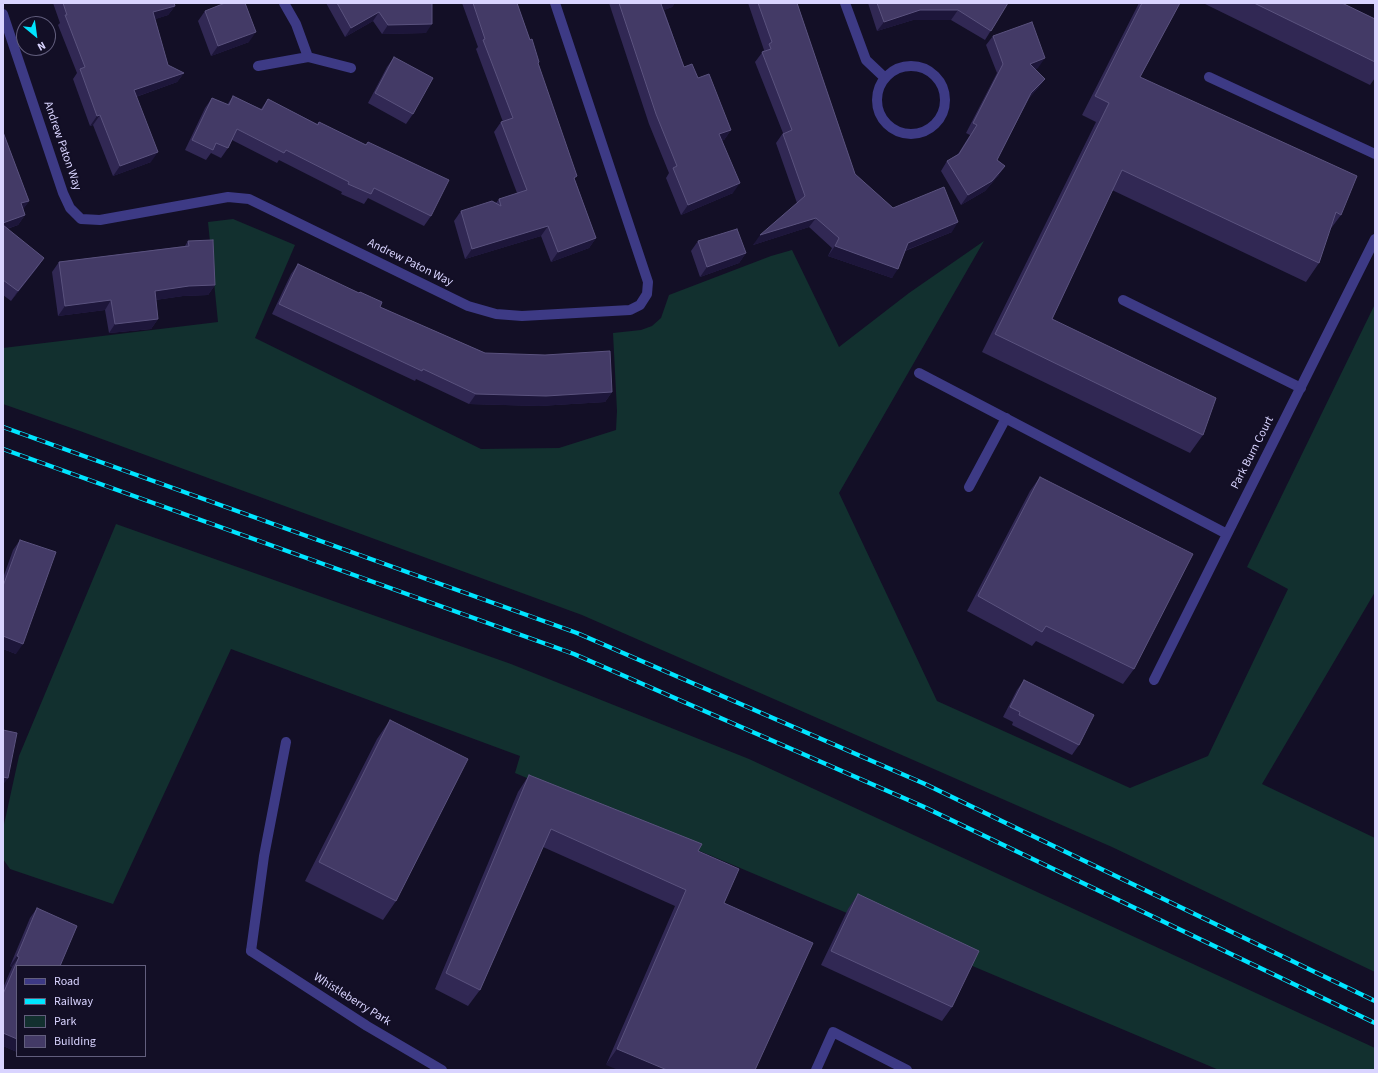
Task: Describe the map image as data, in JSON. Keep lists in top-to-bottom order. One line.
{"streets":{"street":["Andrew Paton Way","Park Burn Court","Whistleberry Park"]},"legend":["Road","Railway","Park","Building"],"north":"bottom right"}
